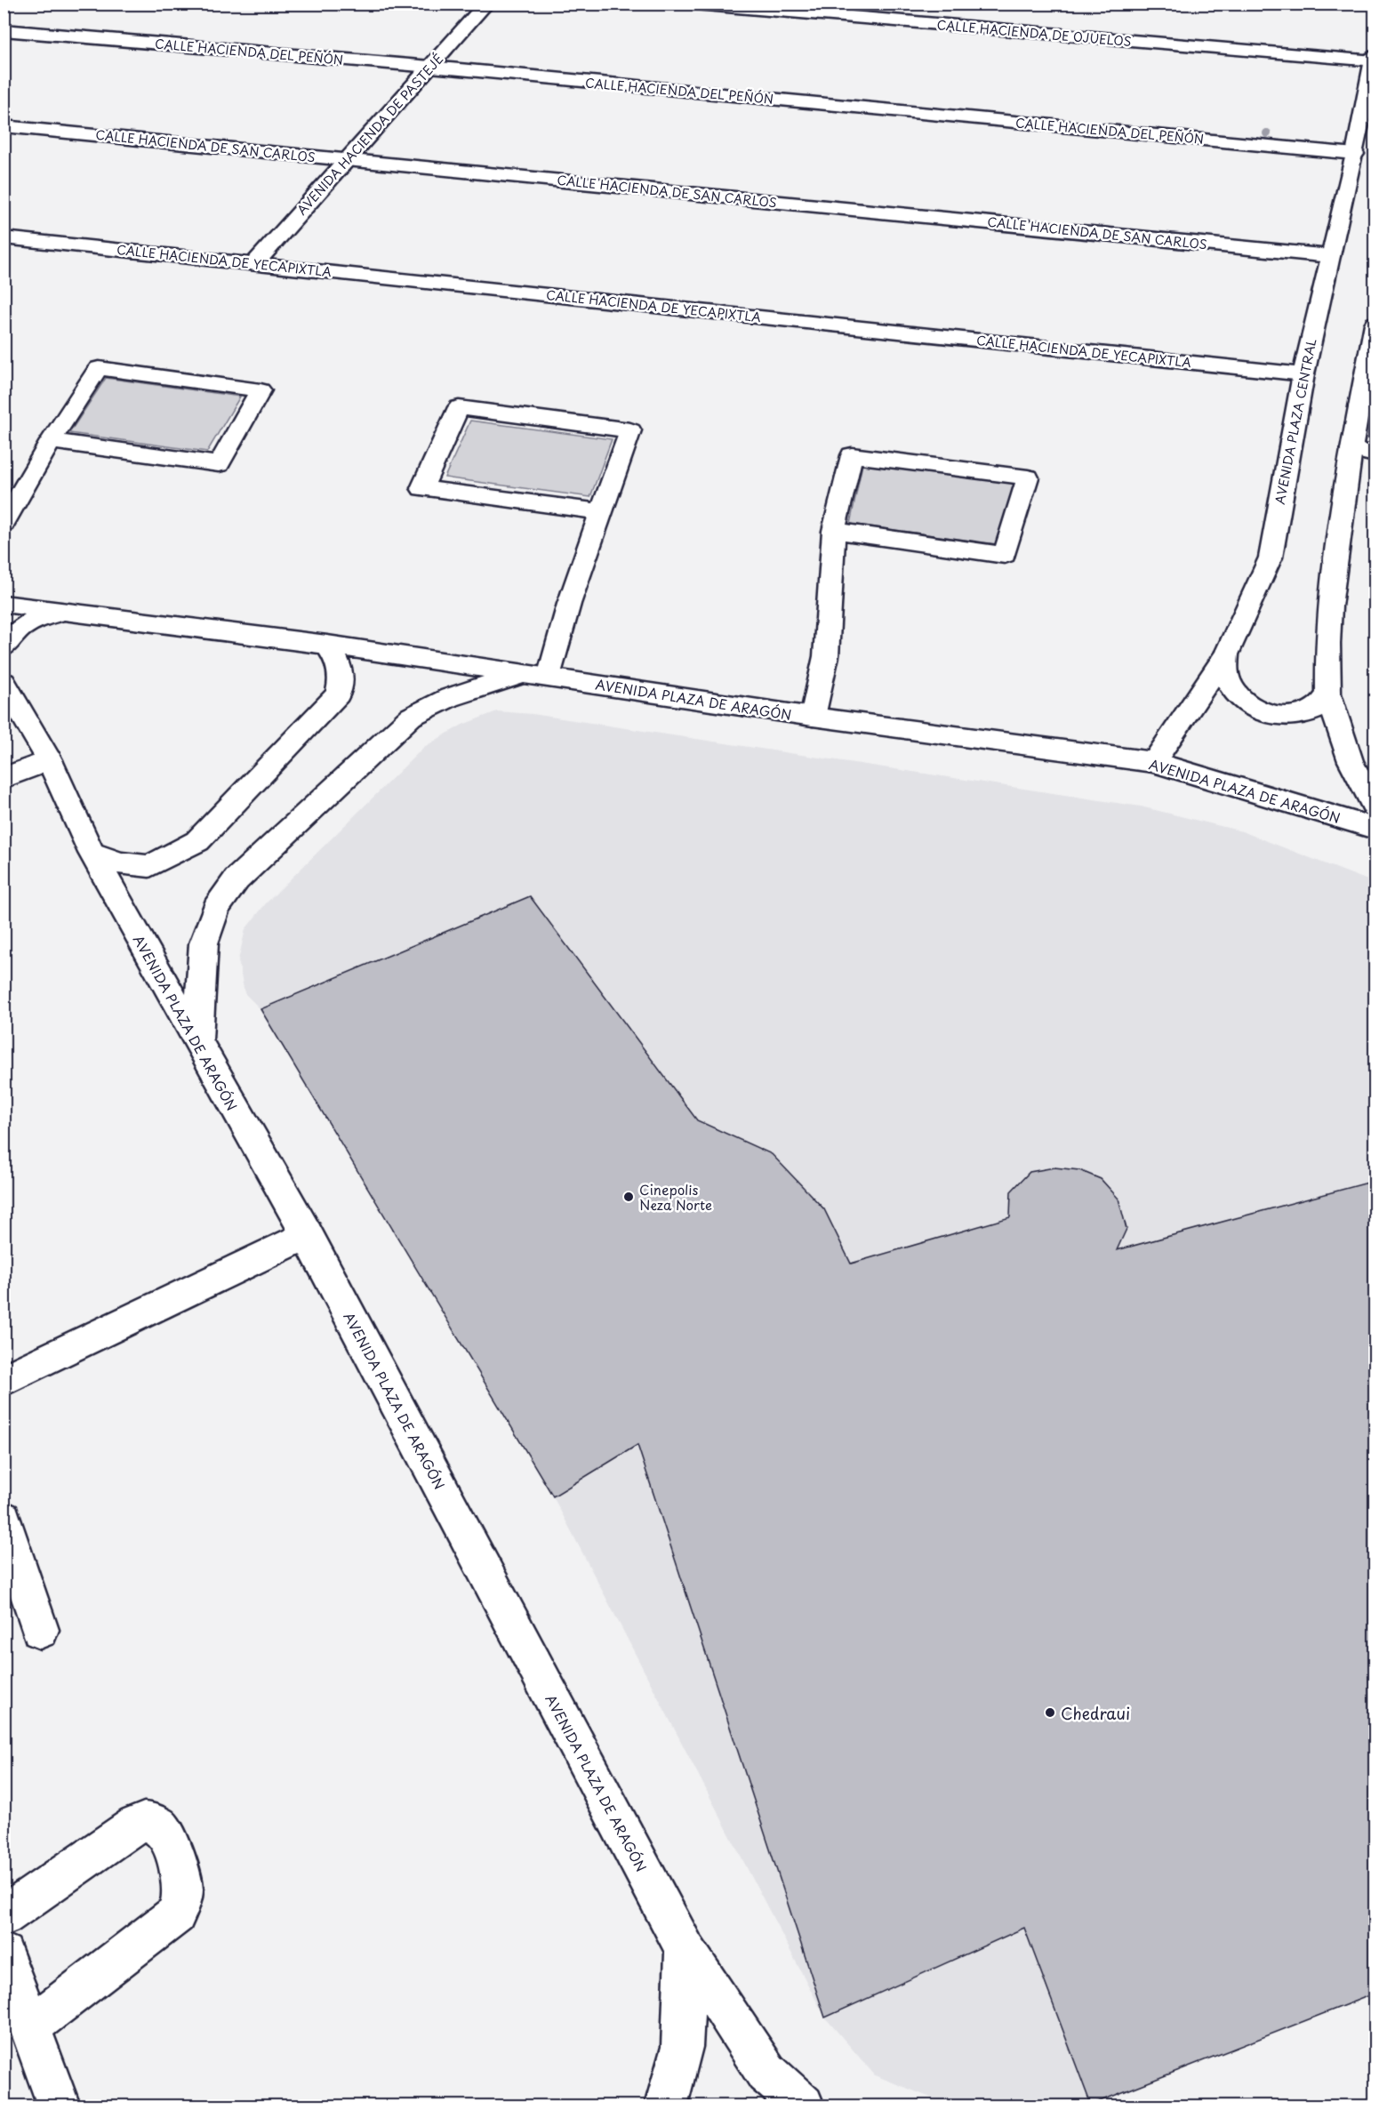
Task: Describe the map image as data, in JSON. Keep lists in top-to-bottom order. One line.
{"streets":{"street":["CALLE HACIENDA DE OJUELOS","CALLE HACIENDA DEL PEÑÓN","AVENIDA HACIENDA DE PASTEJÉ","CALLE HACIENDA DE SAN CARLOS","CALLE HACIENDA DE YECAPIXTLA","AVENIDA PLAZA CENTRAL","AVENIDA PLAZA DE ARAGÓN"]},"crossings":[["CALLE HACIENDA DE OJUELOS","AVENIDA PLAZA CENTRAL"],["CALLE HACIENDA DEL PEÑÓN","AVENIDA HACIENDA DE PASTEJÉ"],["CALLE HACIENDA DEL PEÑÓN","AVENIDA PLAZA CENTRAL"],["AVENIDA HACIENDA DE PASTEJÉ","CALLE HACIENDA DE SAN CARLOS"],["AVENIDA HACIENDA DE PASTEJÉ","CALLE HACIENDA DE YECAPIXTLA"],["CALLE HACIENDA DE SAN CARLOS","AVENIDA PLAZA CENTRAL"],["CALLE HACIENDA DE YECAPIXTLA","AVENIDA PLAZA CENTRAL"],["AVENIDA PLAZA CENTRAL","AVENIDA PLAZA DE ARAGÓN"]],"places":["Cinepolis Neza Norte","Chedraui"]}
